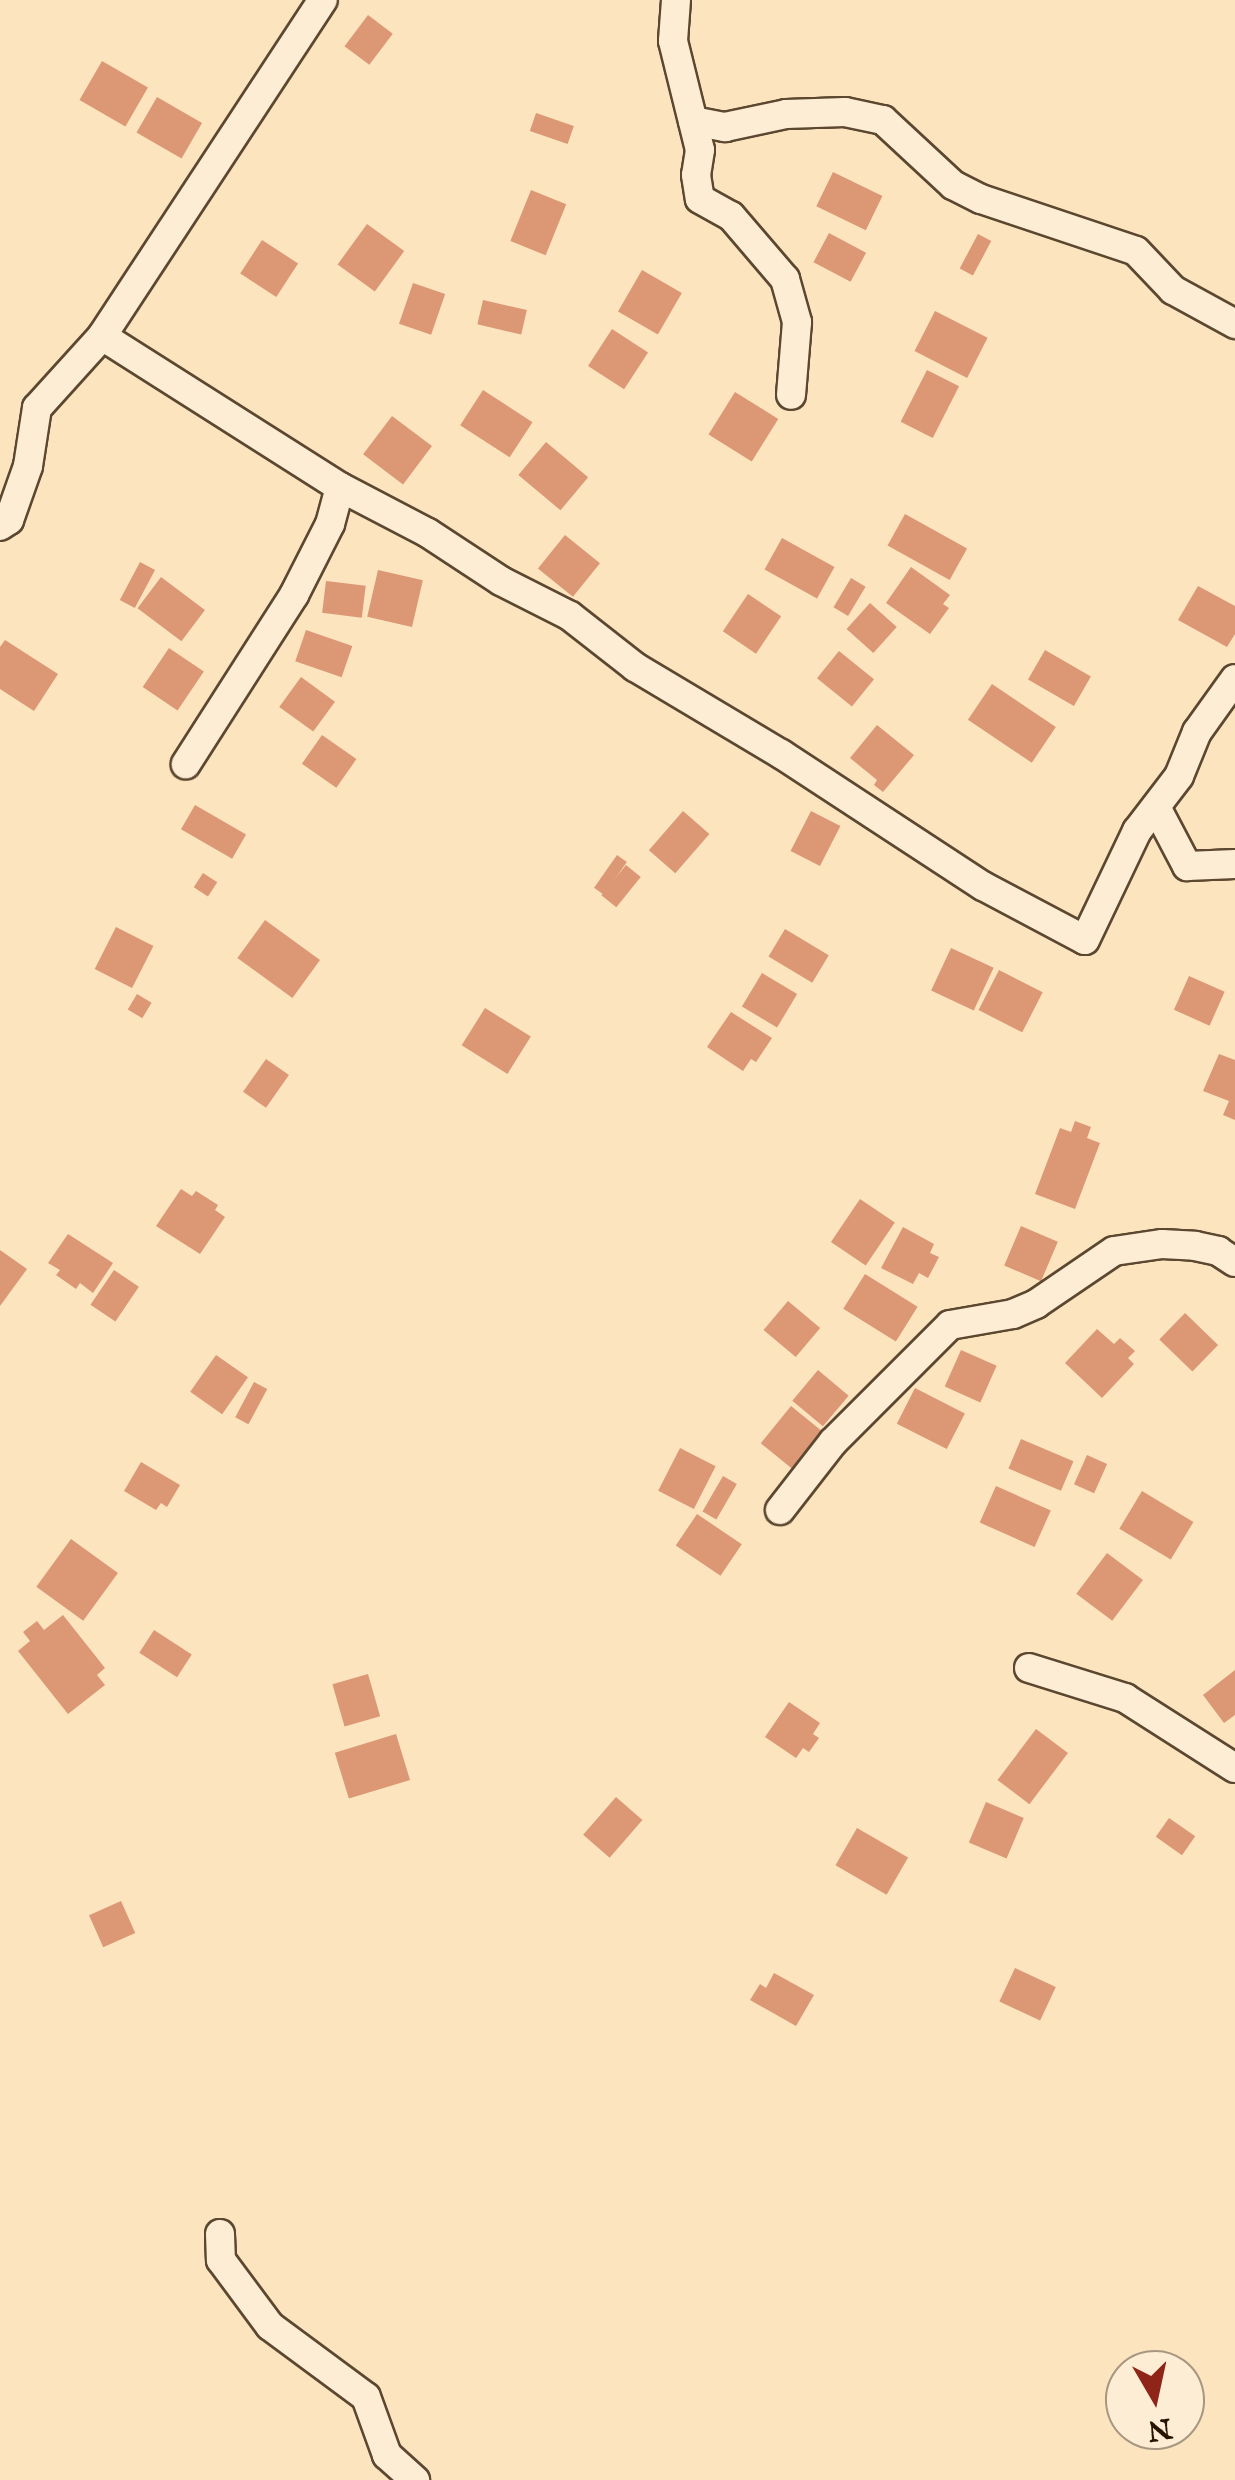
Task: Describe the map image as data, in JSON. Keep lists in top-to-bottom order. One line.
{"north":"bottom"}
